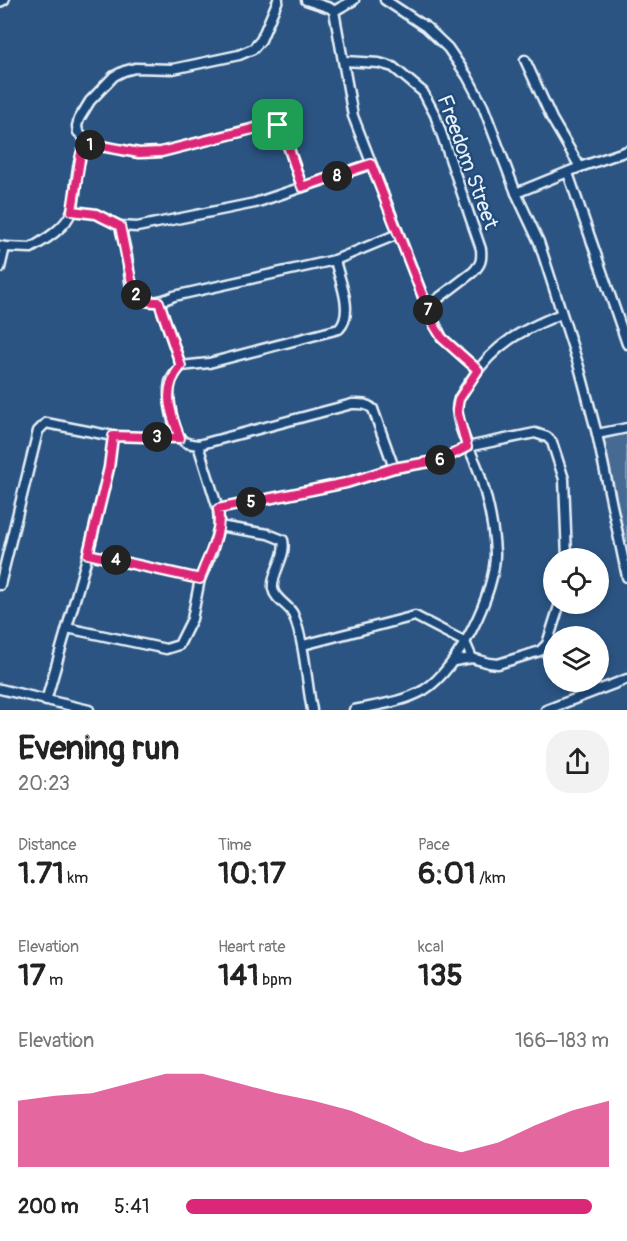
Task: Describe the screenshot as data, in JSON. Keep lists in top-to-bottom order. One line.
{"streets":{"street":["Freedom Street"]},"page":{"pins":["1","8","2","7","3","6","5","4"],"heading":["Evening run","20:23"],"stats":[["Distance","1.71 km"],["Time","10:17"],["Pace","6:01 /km"],["Elevation","17 m"],["Heart rate","141 bpm"],["kcal","135"]],"chart":["Elevation","166–183 m"],"list":[{"name":"200 m","note":"5:41"}]}}
